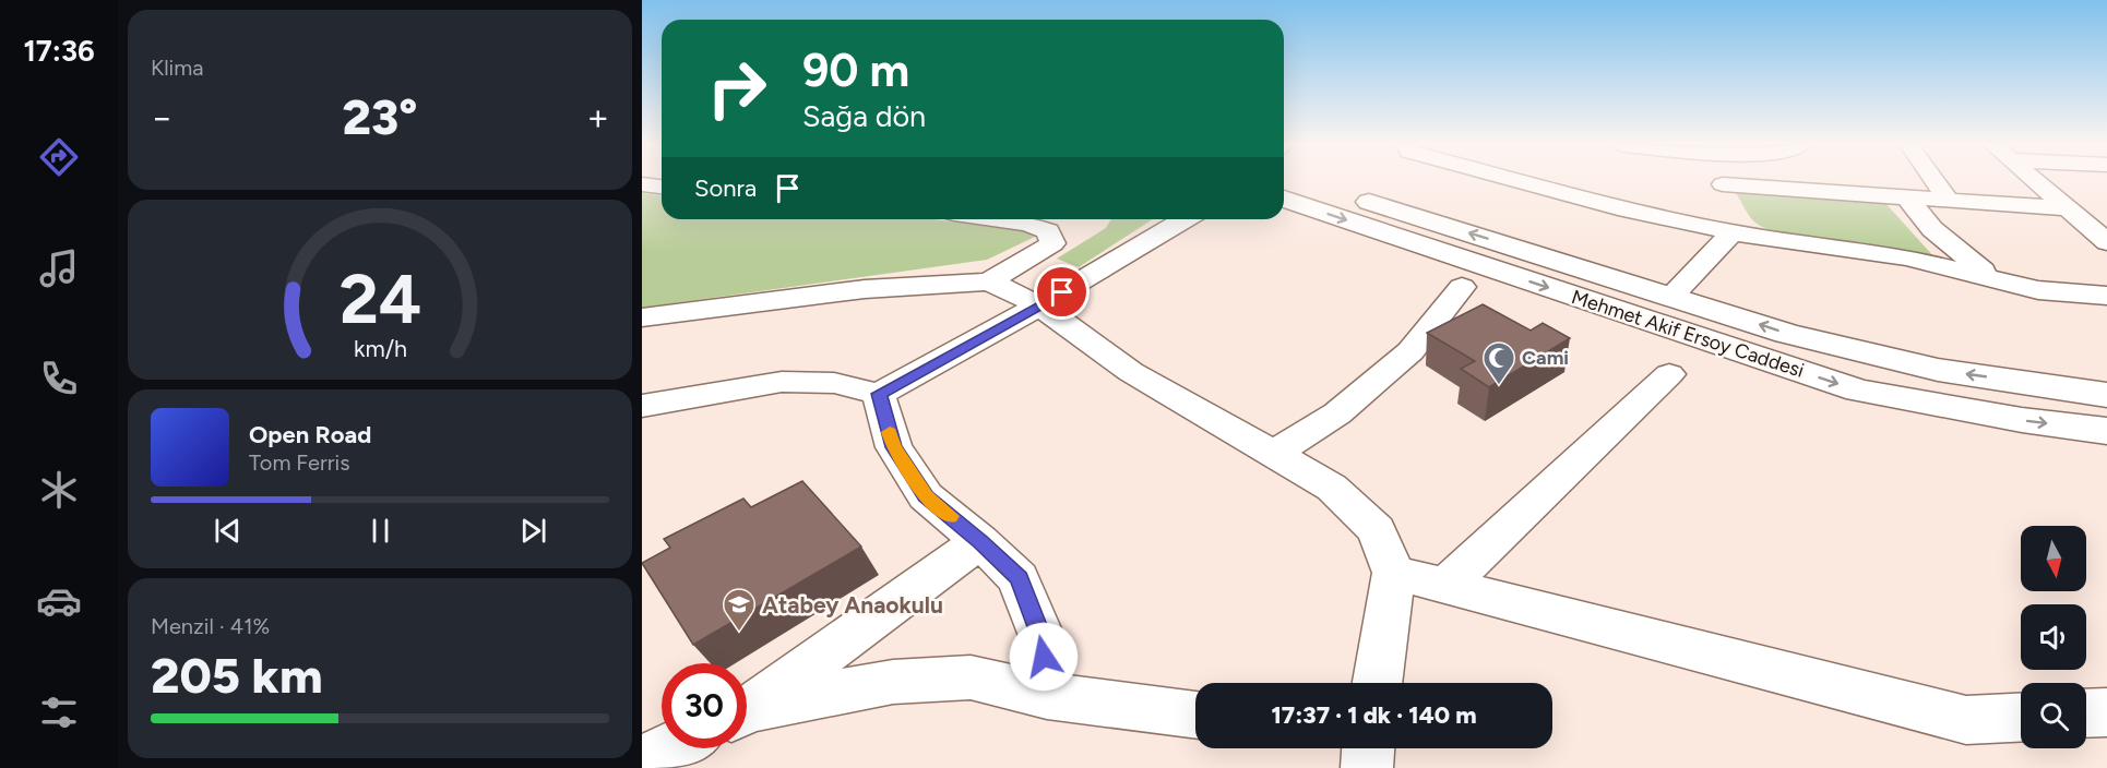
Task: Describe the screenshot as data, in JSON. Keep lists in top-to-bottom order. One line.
{"streets":{"main road":["Mehmet Akif Ersoy Caddesi"]},"places":{"mosque":["Cami"],"school or university":["Atabey Anaokulu"]},"north":"bottom","page":{"tabs":"17:36","tile":["Klima",["Menzil · 41%","205 km"]],"turn":["90 m","Sağa dön"],"heat":["−","23°","+"],"then":"Sonra","song":["Open Road","Tom Ferris"],"limit":"30","trip":"17:37 · 1 dk · 140 m","gauge":["24","km/h"]}}
